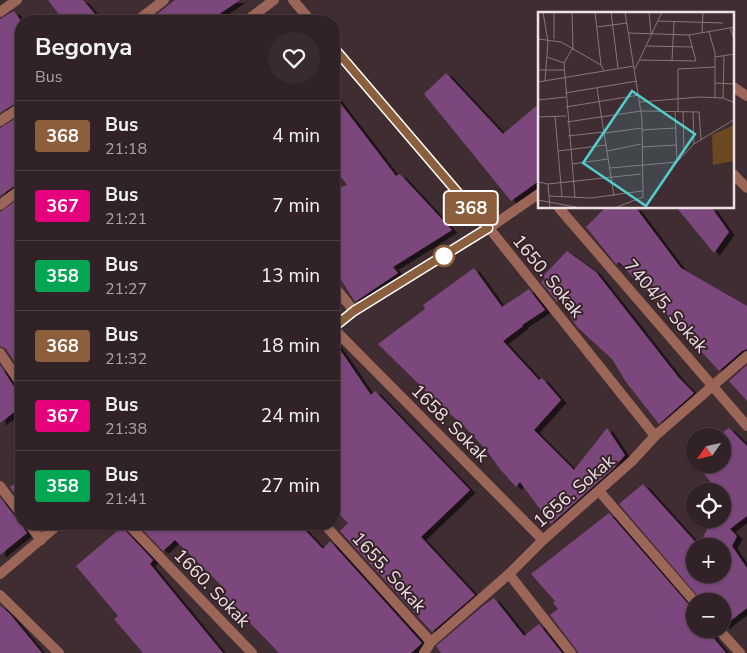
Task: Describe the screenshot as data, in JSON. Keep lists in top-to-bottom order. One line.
{"streets":{"street":["1650. Sokak","7404/5. Sokak","1658. Sokak","1656. Sokak","1655. Sokak","1660. Sokak"]},"crossings":[["1650. Sokak","1656. Sokak"],["7404/5. Sokak","1656. Sokak"],["1658. Sokak","1656. Sokak"],["1656. Sokak","1655. Sokak"]],"lines":["bus line 368"],"north":"bottom left","page":{"on_map":"368","heading":["Begonya","Bus"],"list":[{"mark":"368","name":"Bus","note":"21:18","value":"4 min"},{"mark":"367","name":"Bus","note":"21:21","value":"7 min"},{"mark":"358","name":"Bus","note":"21:27","value":"13 min"},{"mark":"368","name":"Bus","note":"21:32","value":"18 min"},{"mark":"367","name":"Bus","note":"21:38","value":"24 min"},{"mark":"358","name":"Bus","note":"21:41","value":"27 min"}],"map_buttons":["+","−"]}}
